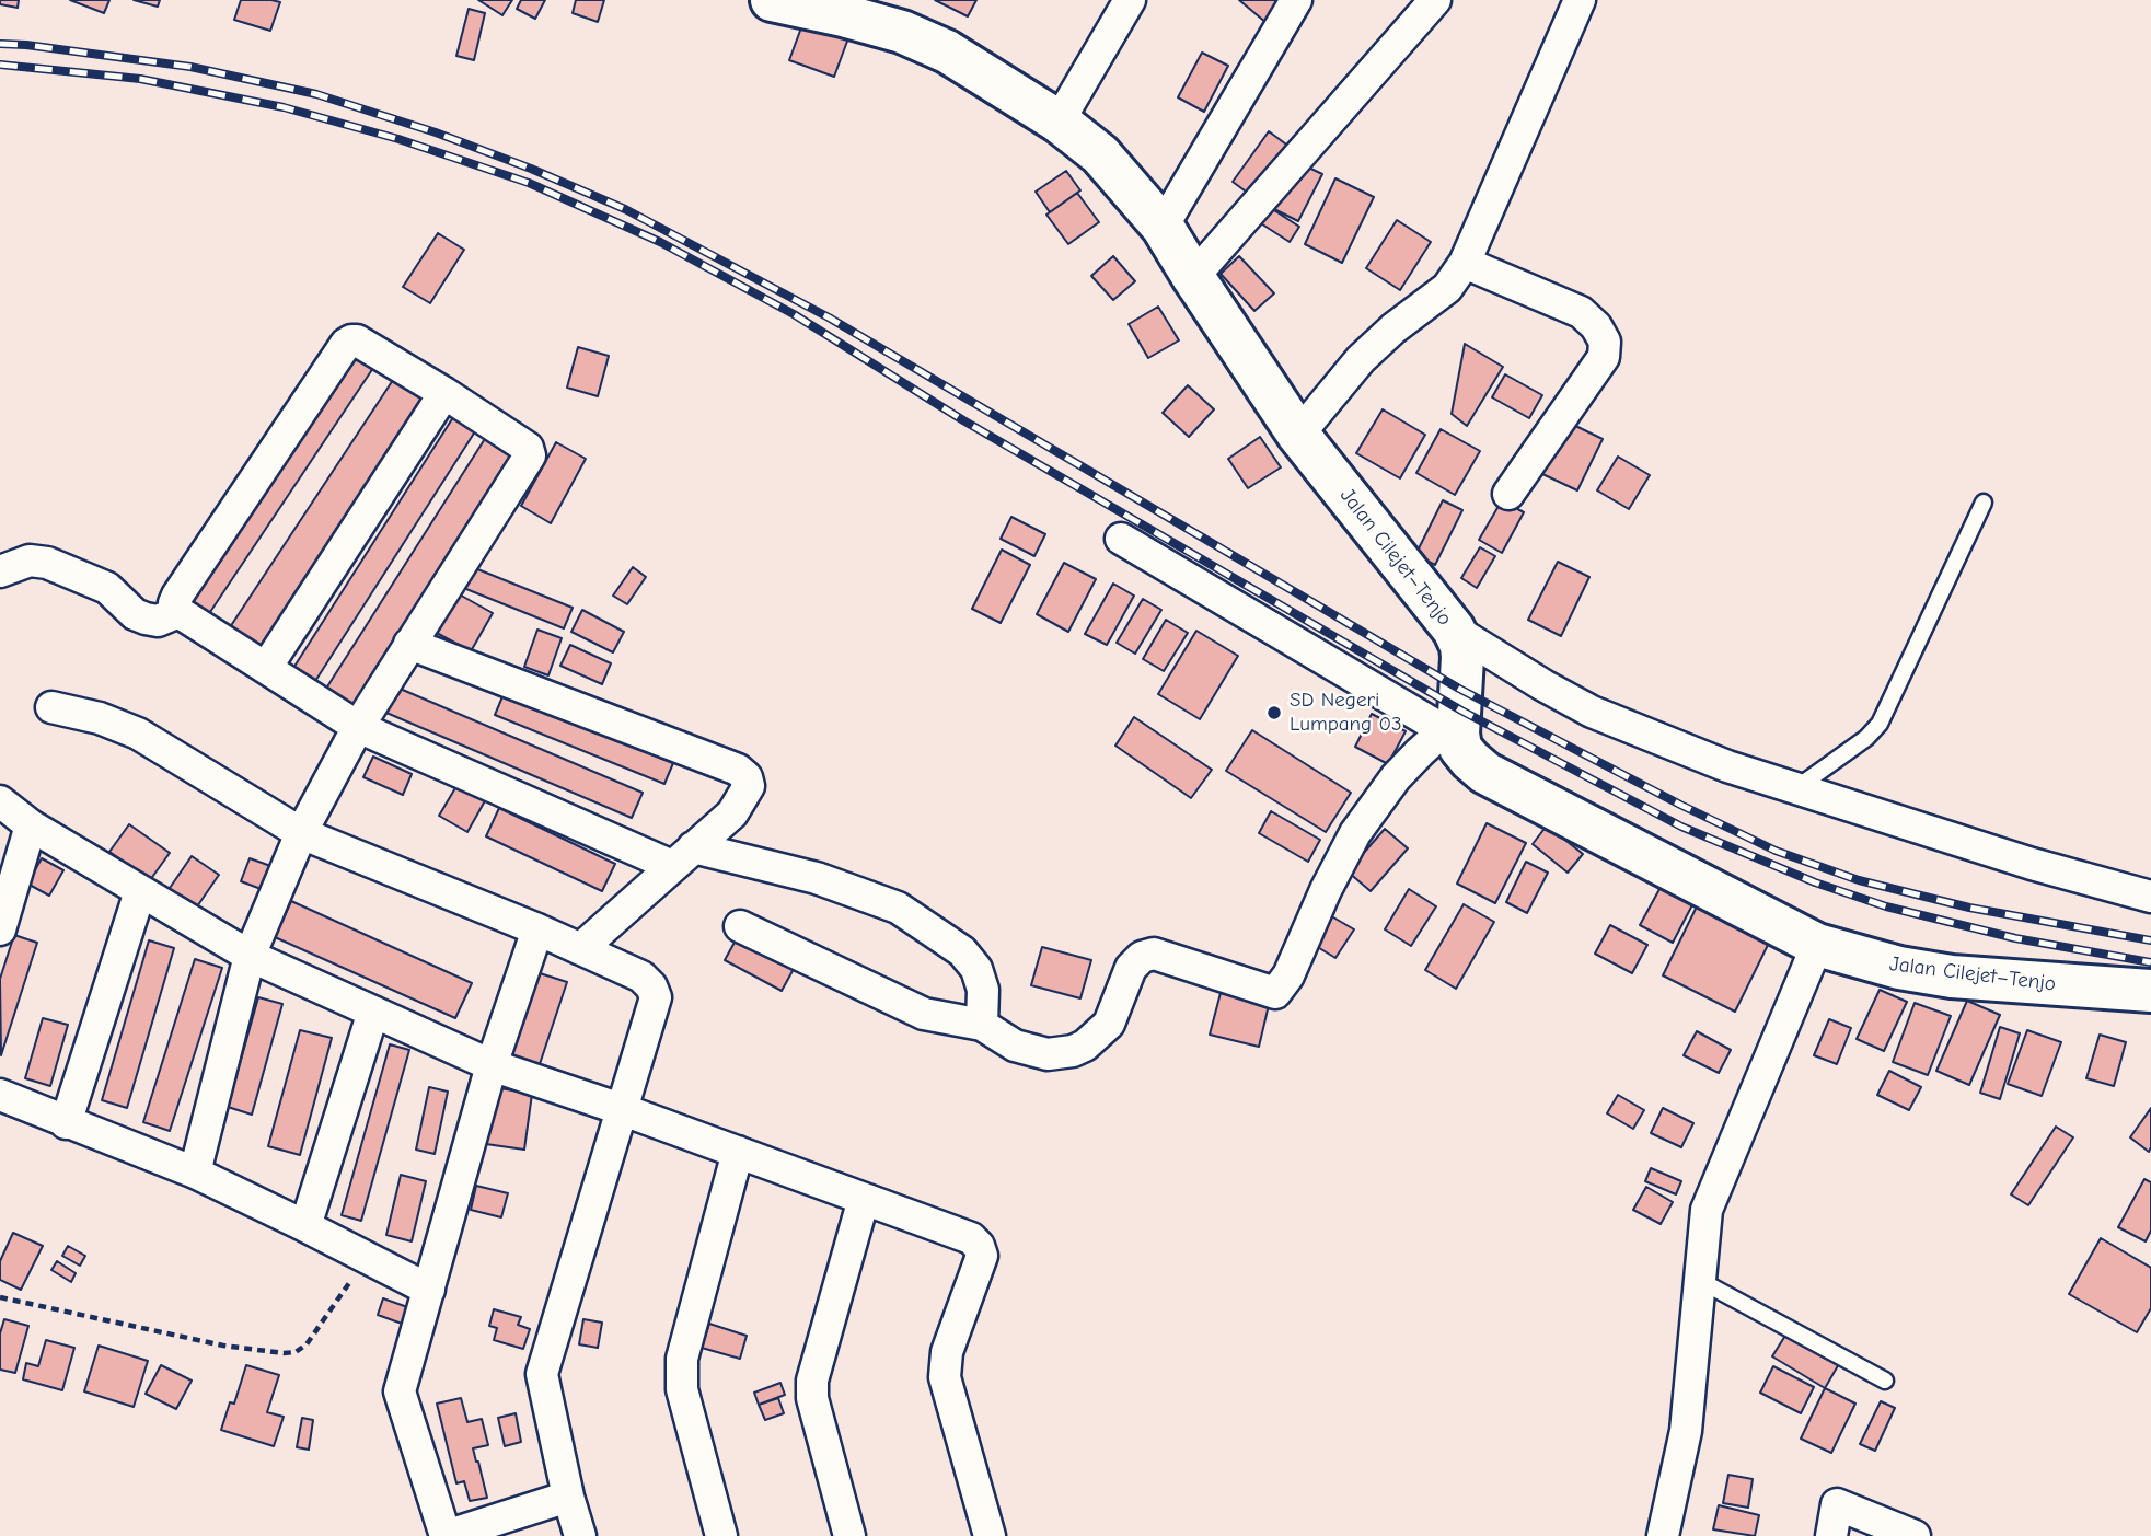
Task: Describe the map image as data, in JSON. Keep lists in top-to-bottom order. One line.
{"streets":{"main road":["Jalan Cilejet–Tenjo"]},"places":["SD Negeri Lumpang 03"]}
